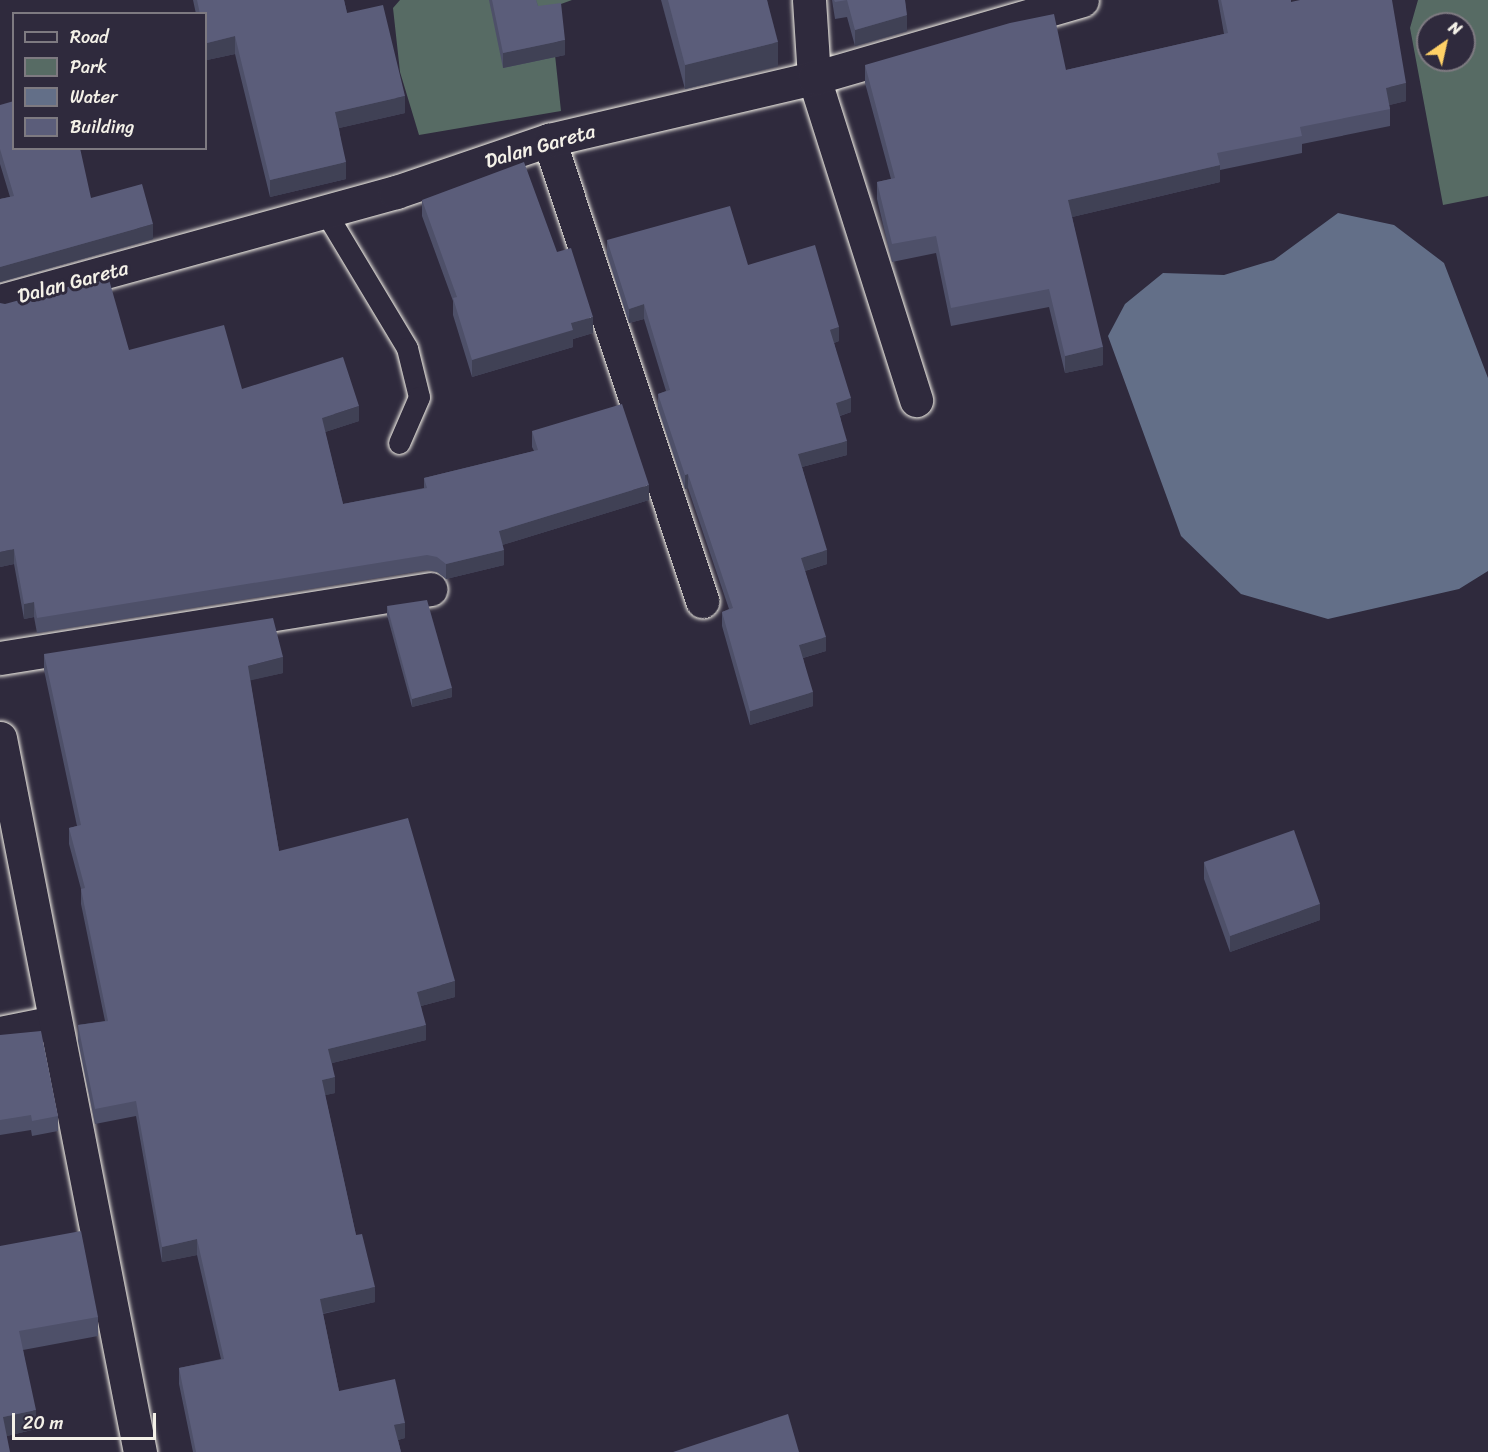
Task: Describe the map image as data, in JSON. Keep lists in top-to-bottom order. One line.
{"streets":{"street":["Dalan Gareta"]},"legend":["Road","Park","Water","Building"],"scale_bar":"20 m","north":"top right"}
